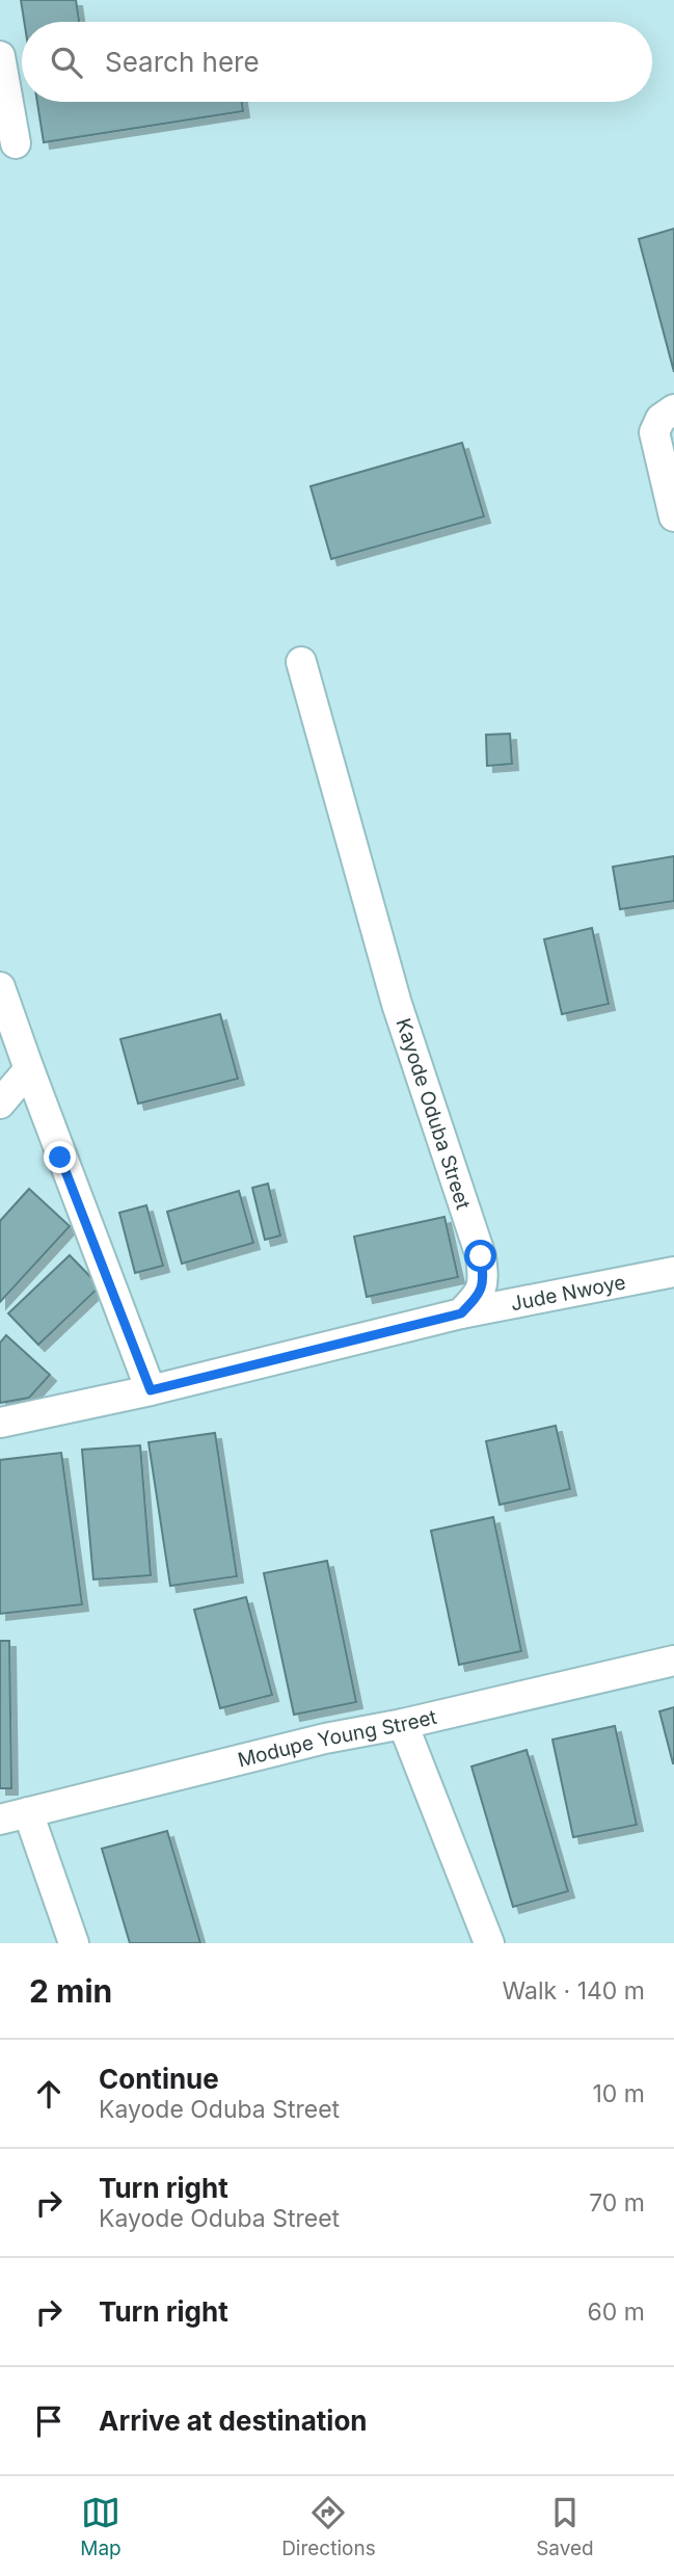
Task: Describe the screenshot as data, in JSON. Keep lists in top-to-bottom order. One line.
{"streets":{"street":["Kayode Oduba Street","Jude Nwoye","Modupe Young Street"]},"crossings":[["Kayode Oduba Street","Jude Nwoye"]],"page":{"search":"Search here","heading":["2 min","Walk · 140 m"],"list":[["Continue","Kayode Oduba Street","10 m"],["Turn right","Kayode Oduba Street","70 m"],["Turn right","60 m"],"Arrive at destination"],"nav":["Map","Directions","Saved"]}}
